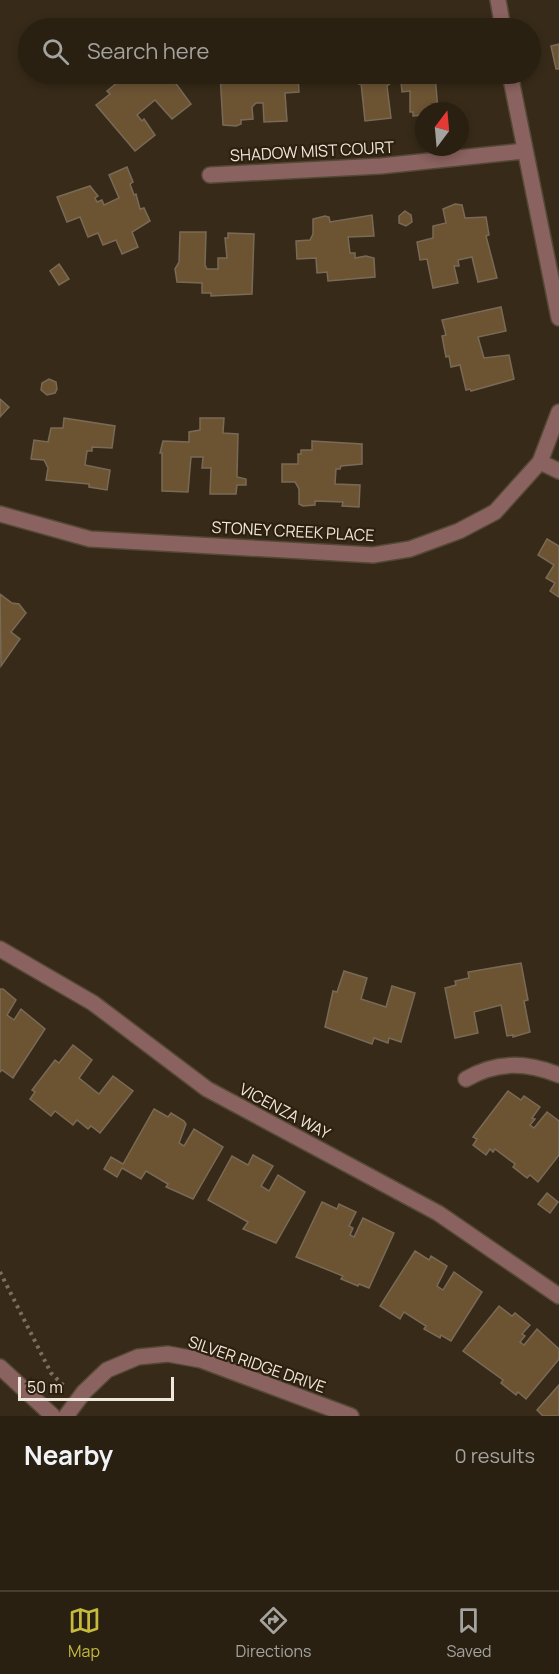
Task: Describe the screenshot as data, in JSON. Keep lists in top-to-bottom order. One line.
{"streets":{"street":["SHADOW MIST COURT","STONEY CREEK PLACE","VICENZA WAY","SILVER RIDGE DRIVE"]},"scale_bar":"50 m","north":"top","page":{"search":"Search here","scale":"50 m","heading":["Nearby","0 results"],"nav":["Map","Directions","Saved"]}}
